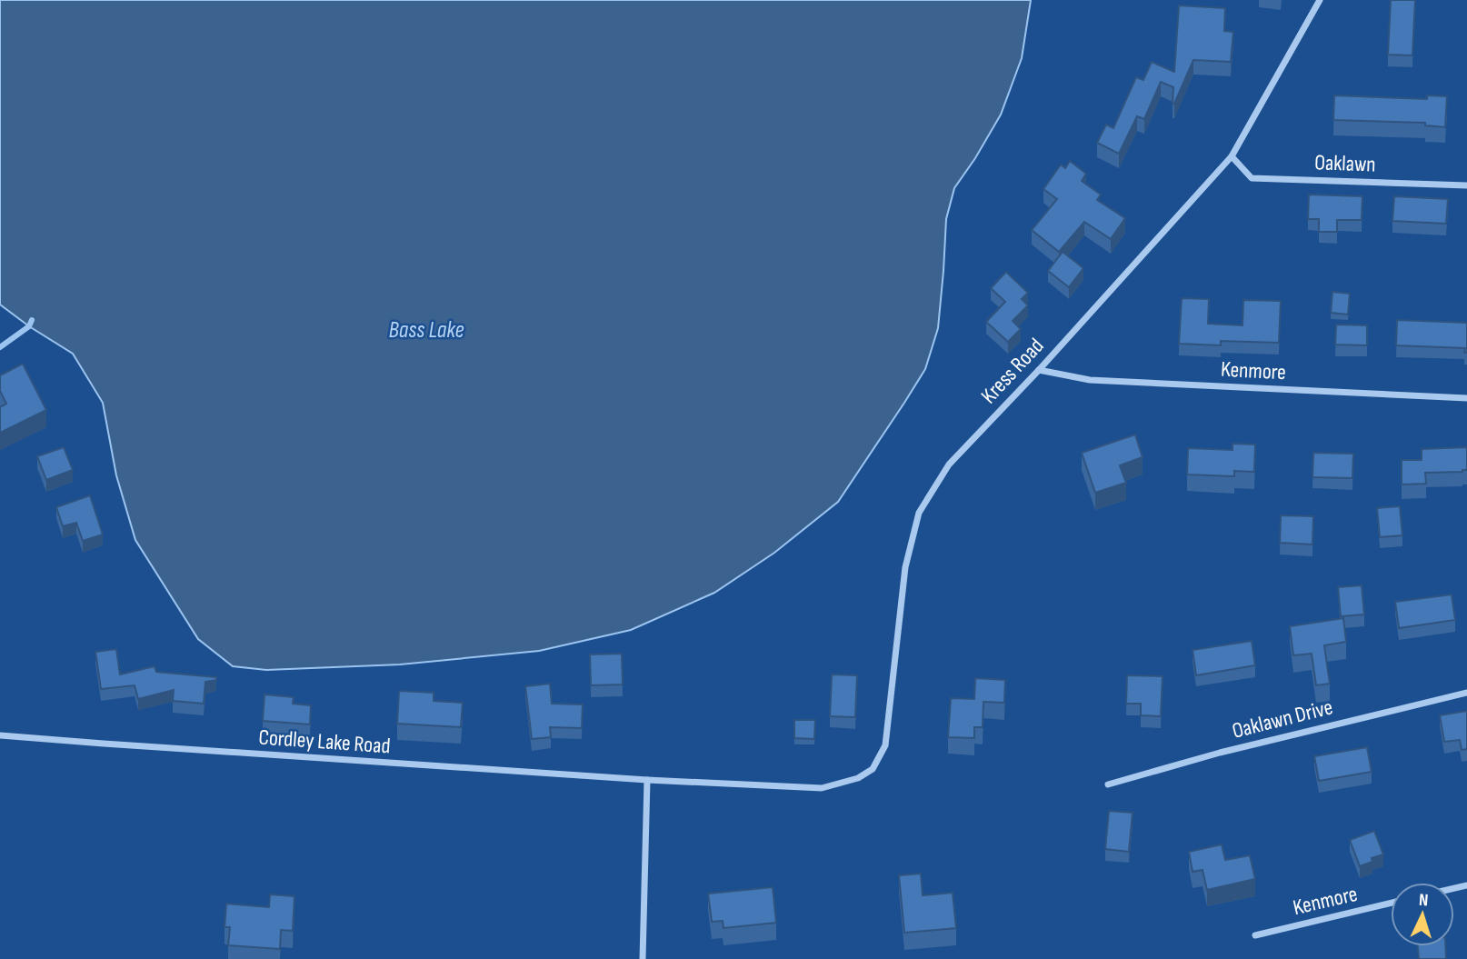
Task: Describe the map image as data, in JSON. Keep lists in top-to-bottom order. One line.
{"streets":{"street":["Oaklawn","Kress Road","Kenmore","Oaklawn Drive","Cordley Lake Road"]},"crossings":[["Oaklawn","Kress Road"],["Kress Road","Kenmore"],["Kress Road","Cordley Lake Road"]],"water":["Bass Lake"],"north":"top"}
